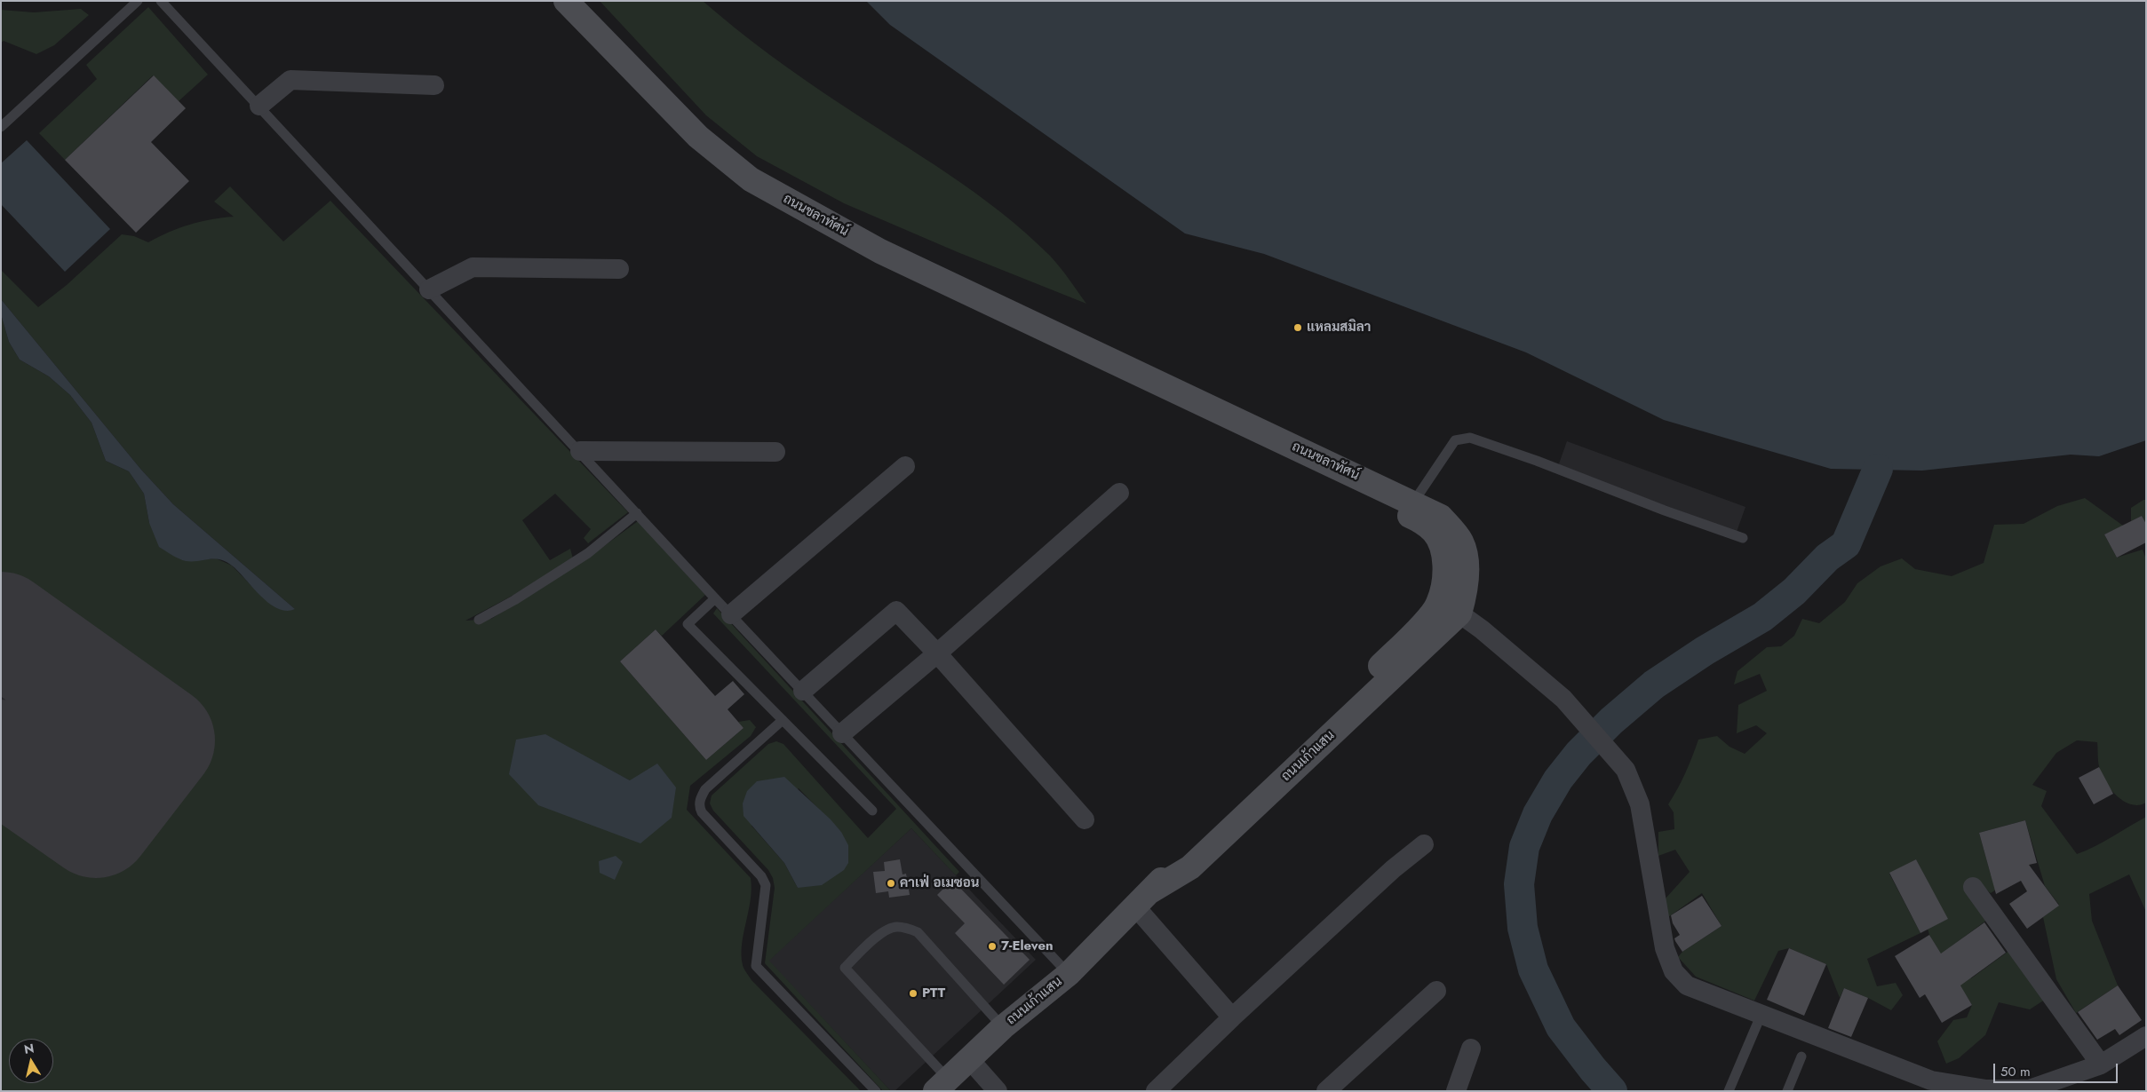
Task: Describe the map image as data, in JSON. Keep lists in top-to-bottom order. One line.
{"streets":{"main road":["ถนนชลาทัศน์","ถนนเก้าแสน"]},"crossings":[["ถนนชลาทัศน์","ถนนเก้าแสน"]],"places":["แหลมสมิลา","คาเฟ่ อเมซอน","7-Eleven","PTT"],"scale_bar":"50 m","north":"top"}
